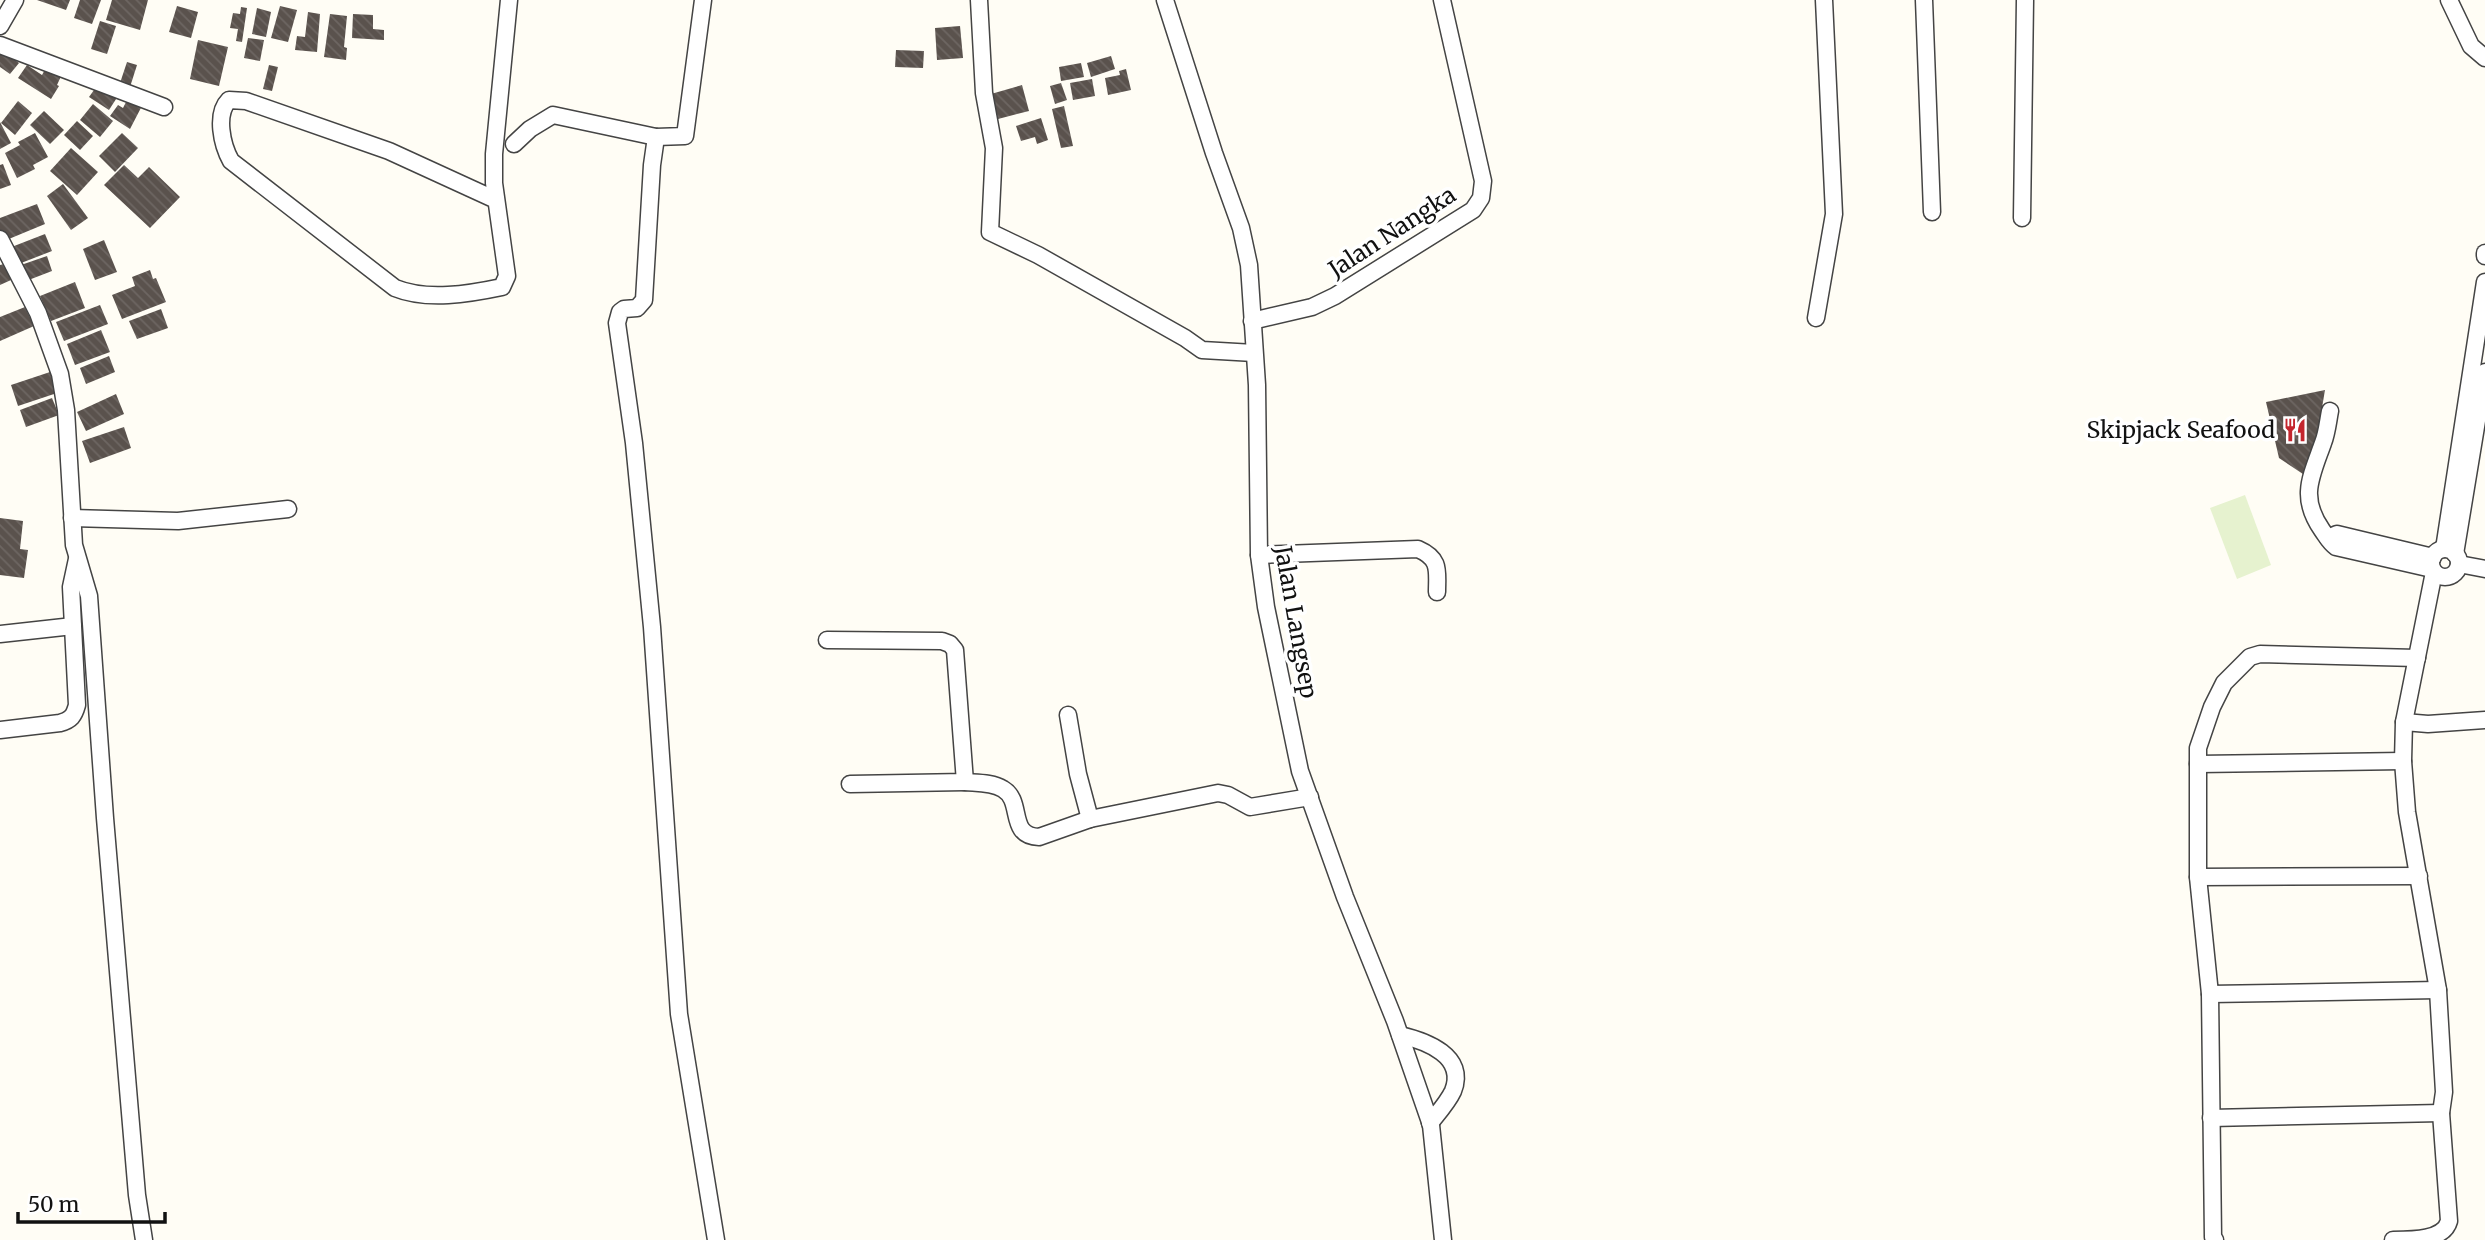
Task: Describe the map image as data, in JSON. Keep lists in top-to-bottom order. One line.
{"streets":{"street":["Jalan Nangka","Jalan Langsep"]},"crossings":[["Jalan Nangka","Jalan Langsep"]],"places":{"restaurant":["Skipjack Seafood"]},"scale_bar":"50 m"}
